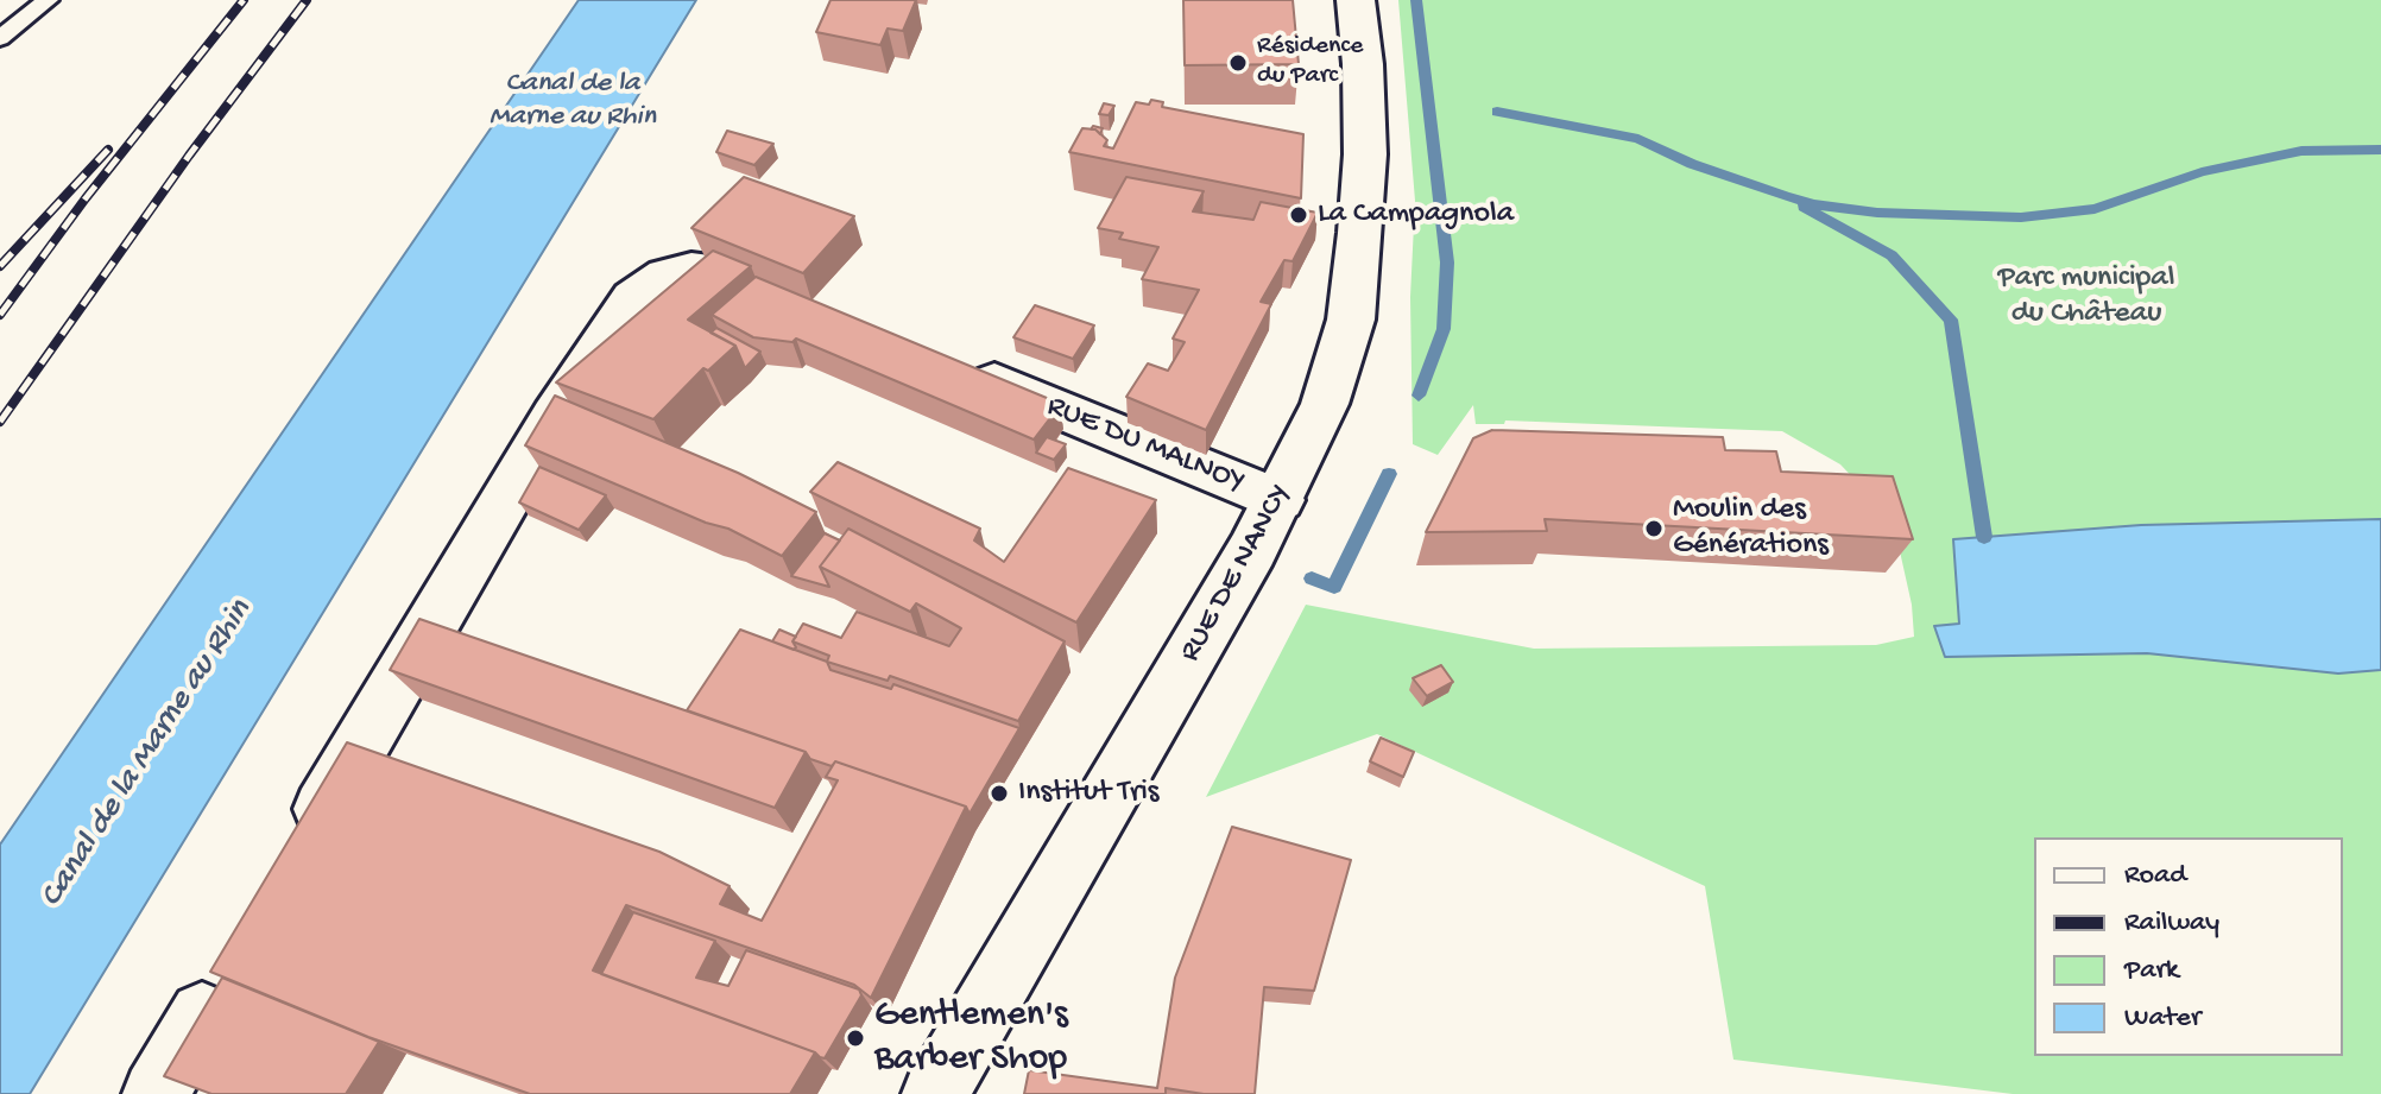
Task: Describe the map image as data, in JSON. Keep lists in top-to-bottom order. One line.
{"streets":{"main road":["RUE DU MALNOY","RUE DE NANCY"]},"crossings":[["RUE DU MALNOY","RUE DE NANCY"]],"water":["Canal de la Marne au Rhin"],"parks":["Parc municipal du Château"],"places":["Résidence du Parc","La Campagnola","Moulin des Générations","Institut Tris","Gentlemen's Barber Shop"],"legend":["Road","Railway","Park","Water"]}
